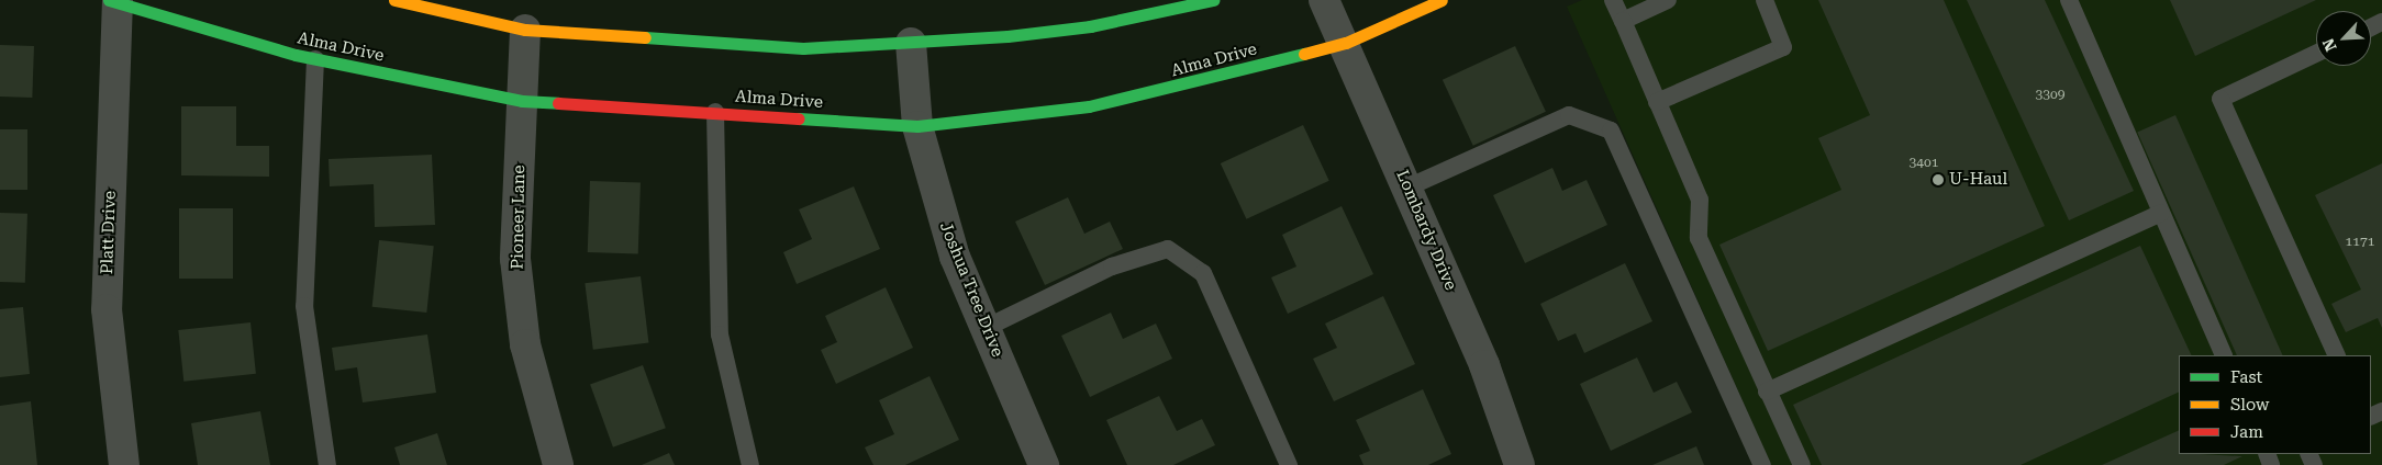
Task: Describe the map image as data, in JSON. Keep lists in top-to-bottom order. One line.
{"streets":{"main road":["Alma Drive"],"street":["Pioneer Lane","Lombardy Drive","Platt Drive","Joshua Tree Drive"]},"crossings":[["Alma Drive","Pioneer Lane"],["Alma Drive","Lombardy Drive"],["Alma Drive","Platt Drive"],["Alma Drive","Joshua Tree Drive"]],"places":["U-Haul"],"house_numbers":["3309","3401","1171"],"legend":["Fast","Slow","Jam"],"north":"bottom left"}
